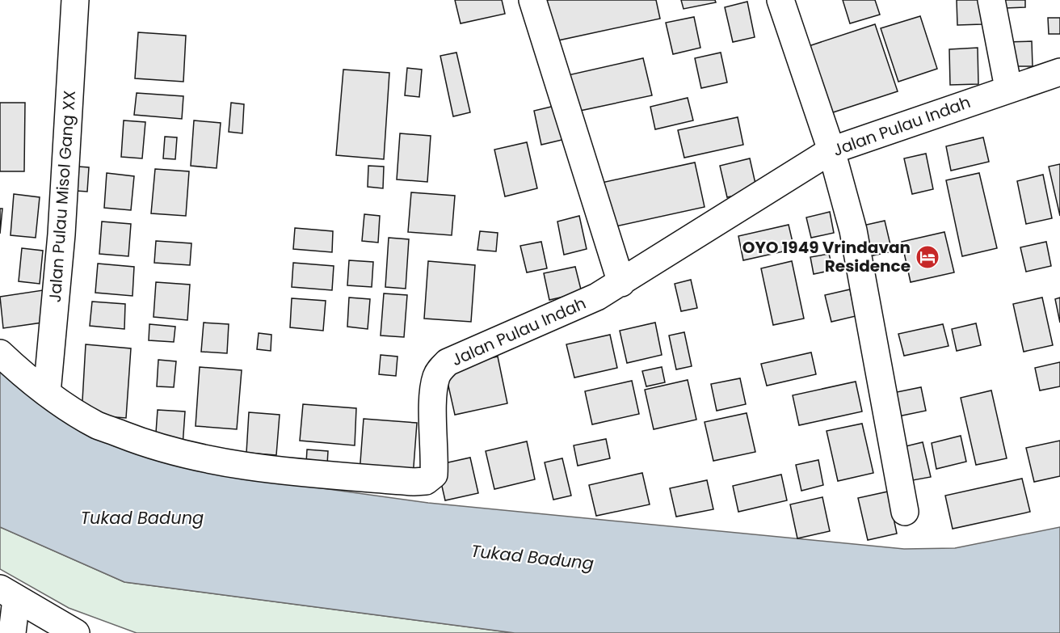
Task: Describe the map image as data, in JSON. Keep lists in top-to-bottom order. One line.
{"streets":{"main road":["Jalan Pulau Indah","Jalan Pulau Misol Gang XX"]},"crossings":[["Jalan Pulau Indah","Jalan Pulau Misol Gang XX"]],"water":["Tukad Badung"],"places":{"hotel":["OYO 1949 Vrindavan Residence"]}}
